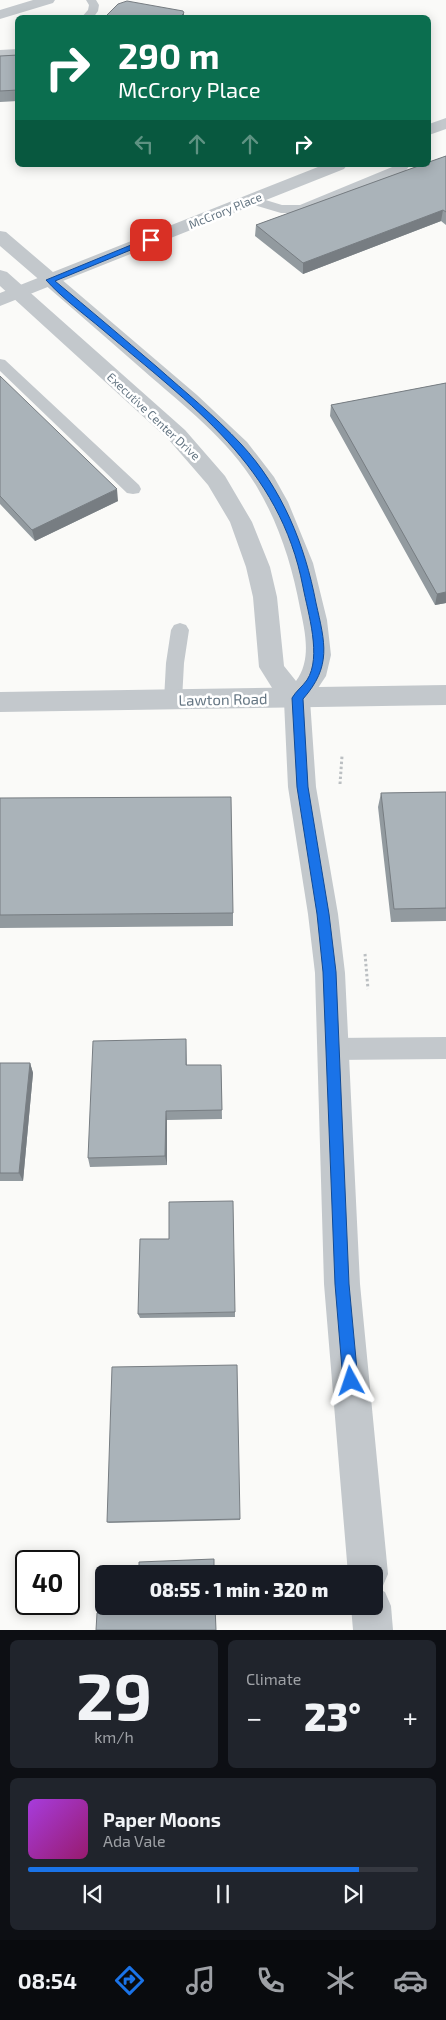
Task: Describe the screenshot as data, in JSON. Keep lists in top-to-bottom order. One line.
{"streets":{"street":["McCrory Place","Executive Center Drive","Lawton Road"]},"crossings":[["McCrory Place","Executive Center Drive"],["Executive Center Drive","Lawton Road"]],"page":{"turn":["290 m","McCrory Place"],"limit":"40","trip":"08:55 · 1 min · 320 m","tile":[["29","km/h"],"Climate"],"heat":["−","23°","+"],"song":["Paper Moons","Ada Vale"],"tabs":"08:54"}}
